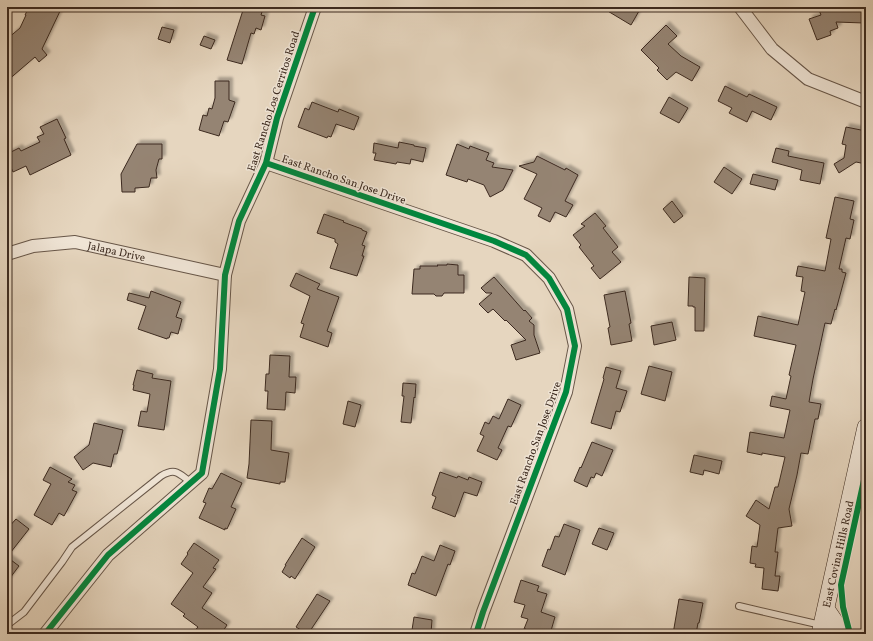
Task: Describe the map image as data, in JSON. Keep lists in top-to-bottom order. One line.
{"streets":{"street":["East Rancho Los Cerritos Road","East Rancho San Jose Drive","Jalapa Drive","East Covina Hills Road"]},"crossings":[["East Rancho Los Cerritos Road","East Rancho San Jose Drive"],["East Rancho Los Cerritos Road","Jalapa Drive"]]}
